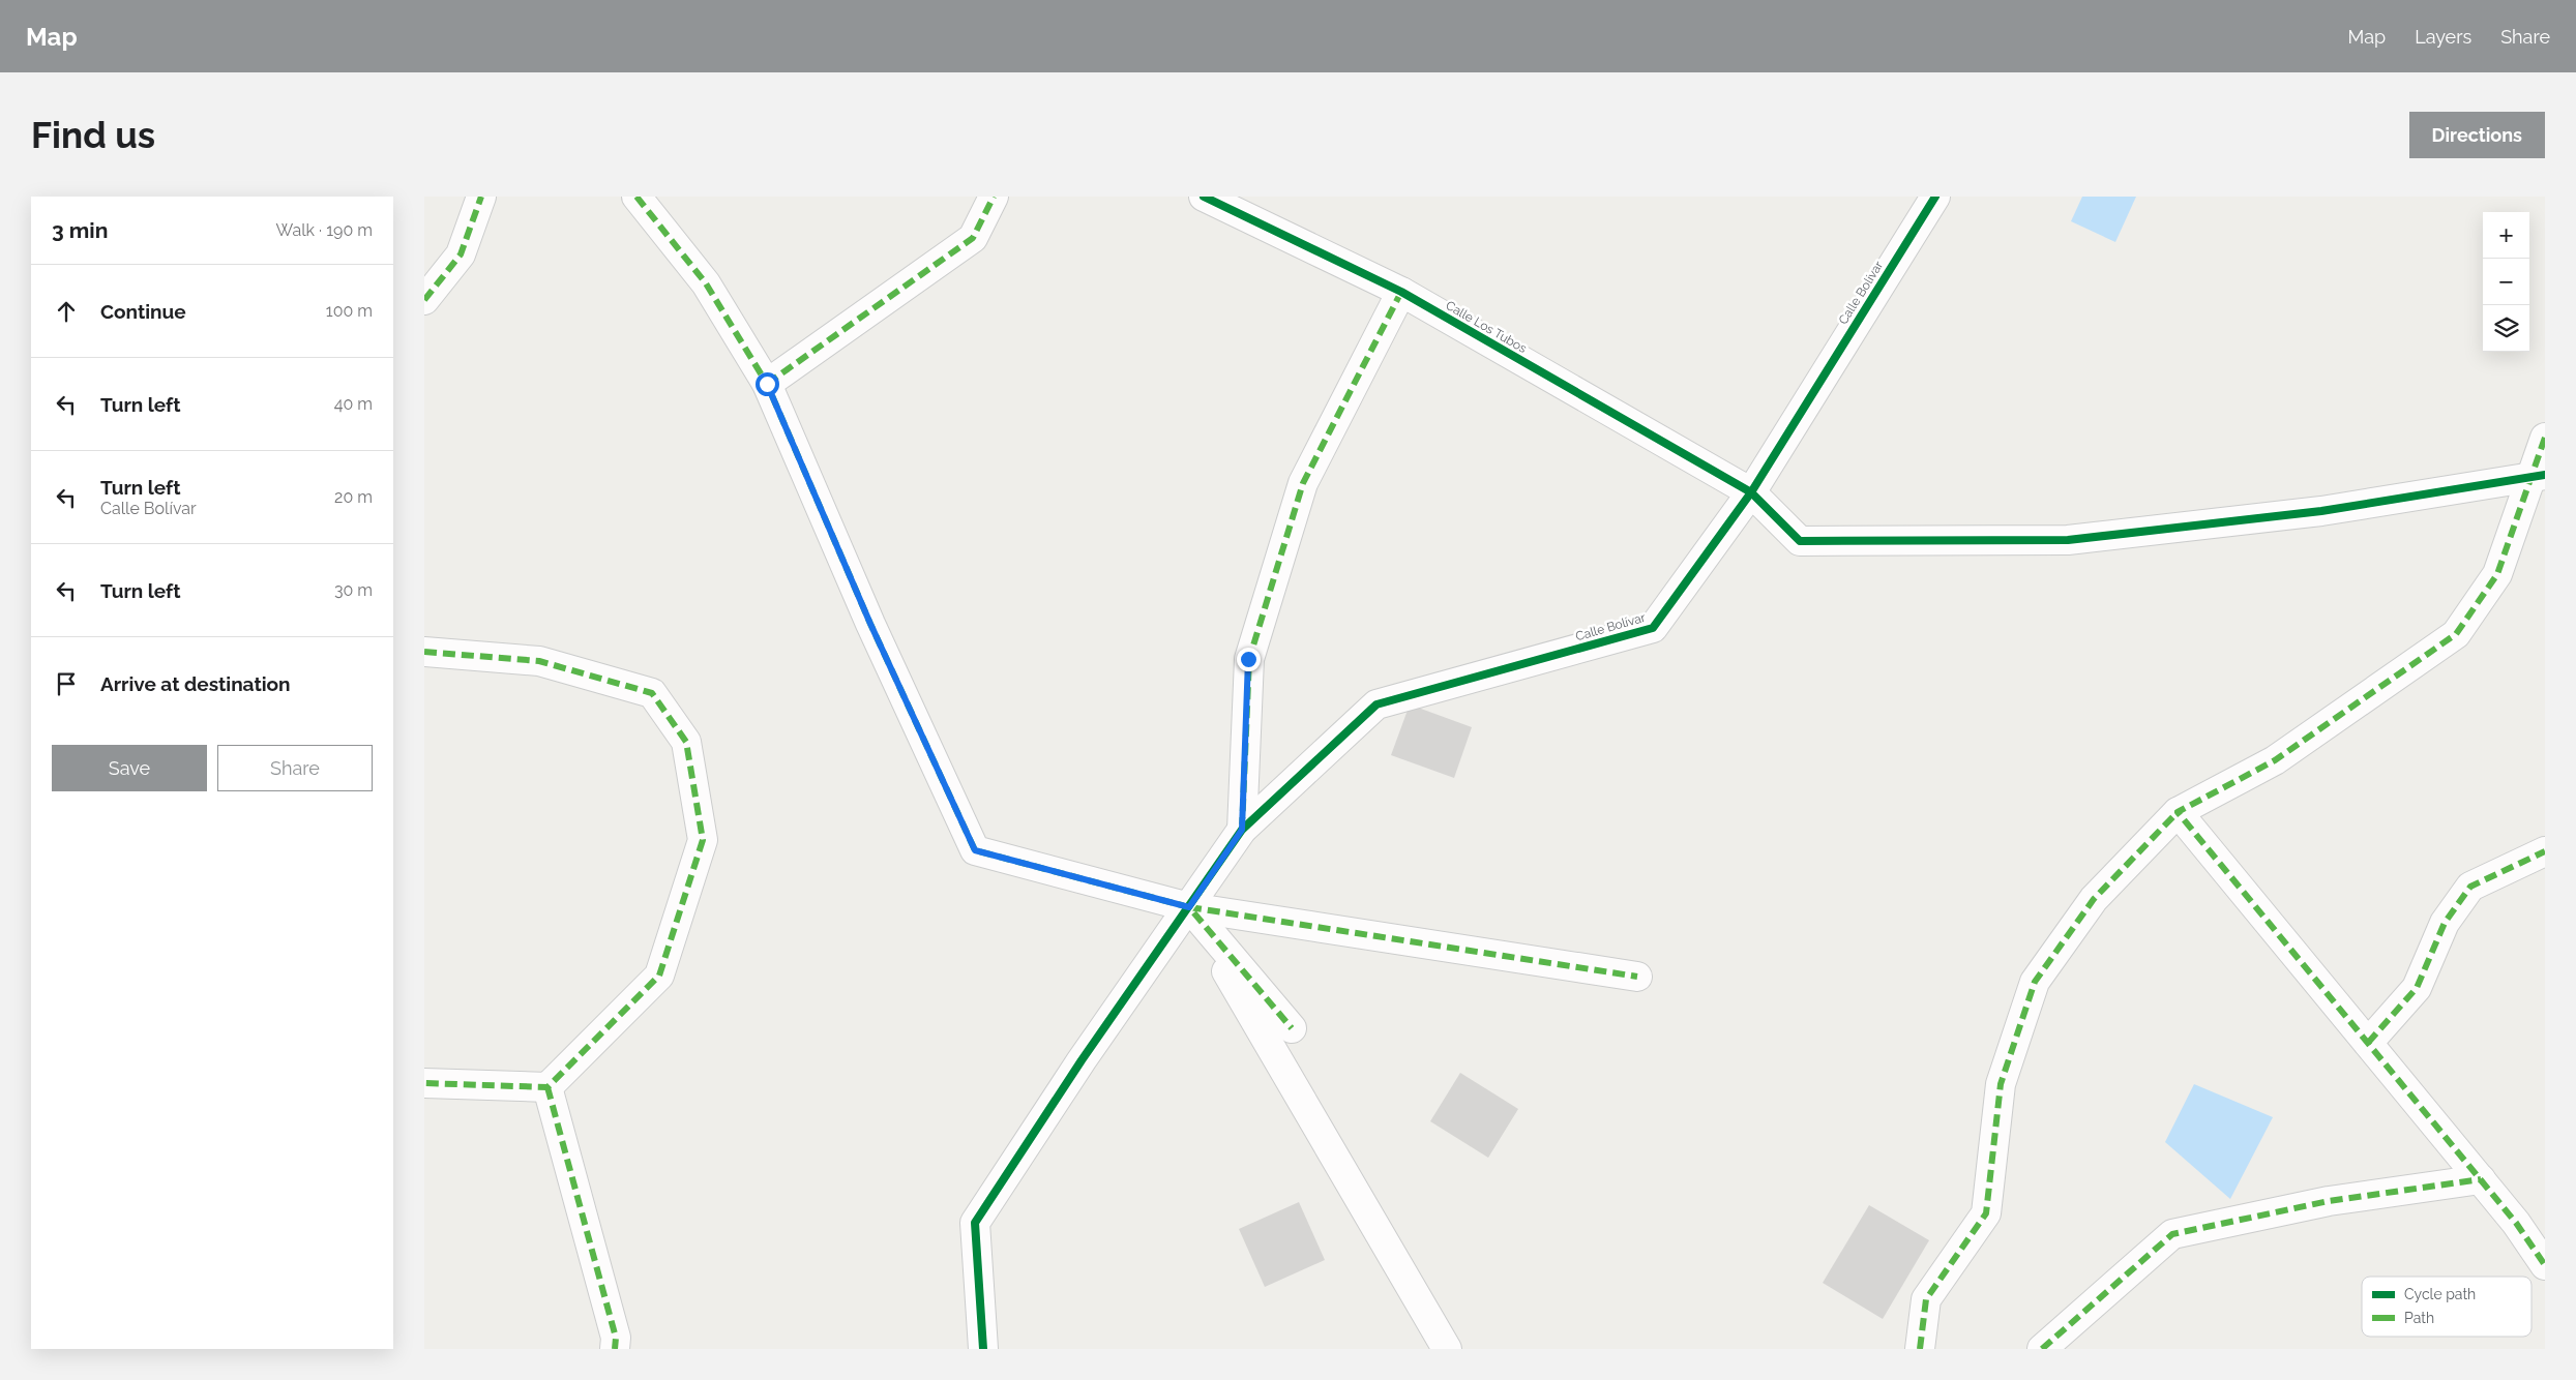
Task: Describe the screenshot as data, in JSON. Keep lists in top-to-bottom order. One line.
{"streets":{"street":["Calle Bolívar","Calle Los Tubos"]},"crossings":[["Calle Bolívar","Calle Los Tubos"]],"legend":["Cycle path","Path"],"page":{"header":"Map","nav":["Map","Layers","Share"],"buttons":["Directions",["Save","Share"]],"title":"Find us","heading":["3 min","Walk · 190 m"],"map_buttons":["+","−"],"list":[["Continue","100 m"],["Turn left","40 m"],["Turn left","Calle Bolívar","20 m"],["Turn left","30 m"],"Arrive at destination"]}}
